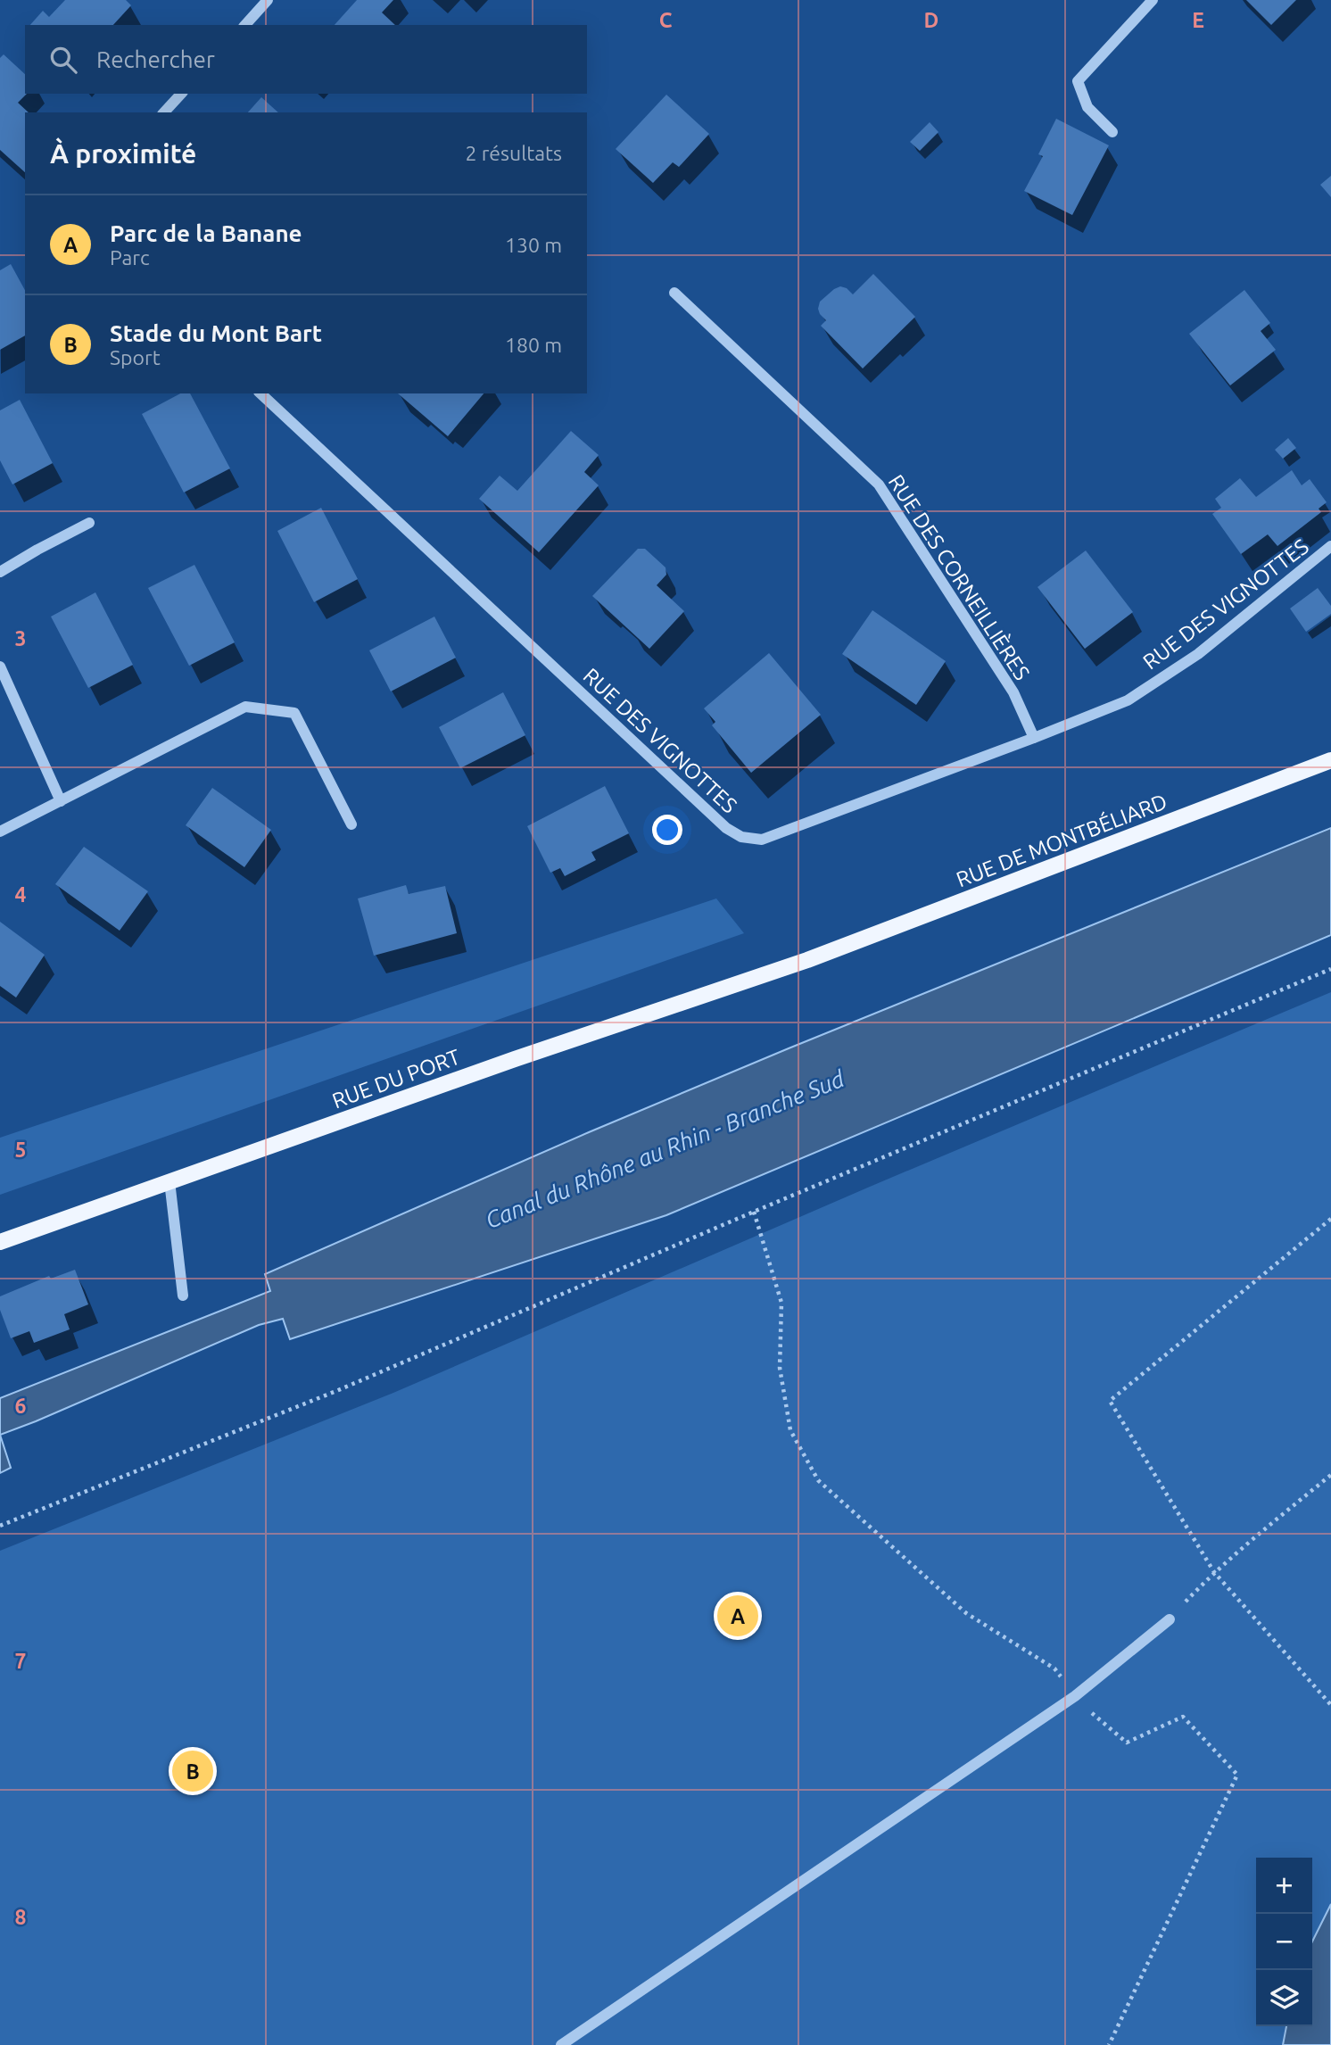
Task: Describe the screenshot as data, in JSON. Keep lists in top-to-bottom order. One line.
{"streets":{"main road":["RUE DE MONTBÉLIARD","RUE DU PORT"],"street":["RUE DES CORNEILLIÈRES","RUE DES VIGNOTTES"]},"crossings":[["RUE DES CORNEILLIÈRES","RUE DES VIGNOTTES"],["RUE DE MONTBÉLIARD","RUE DU PORT"]],"water":["Canal du Rhône au Rhin - Branche Sud"],"page":{"search":"Rechercher","heading":["À proximité","2 résultats"],"list":[{"mark":"A","name":"Parc de la Banane","note":"Parc","value":"130 m"},{"mark":"B","name":"Stade du Mont Bart","note":"Sport","value":"180 m"}],"pins":["A","B"],"map_buttons":["+","−"]},"grid":{"columns":["C","D","E"],"rows":["3","4","5","6","7","8"]}}
